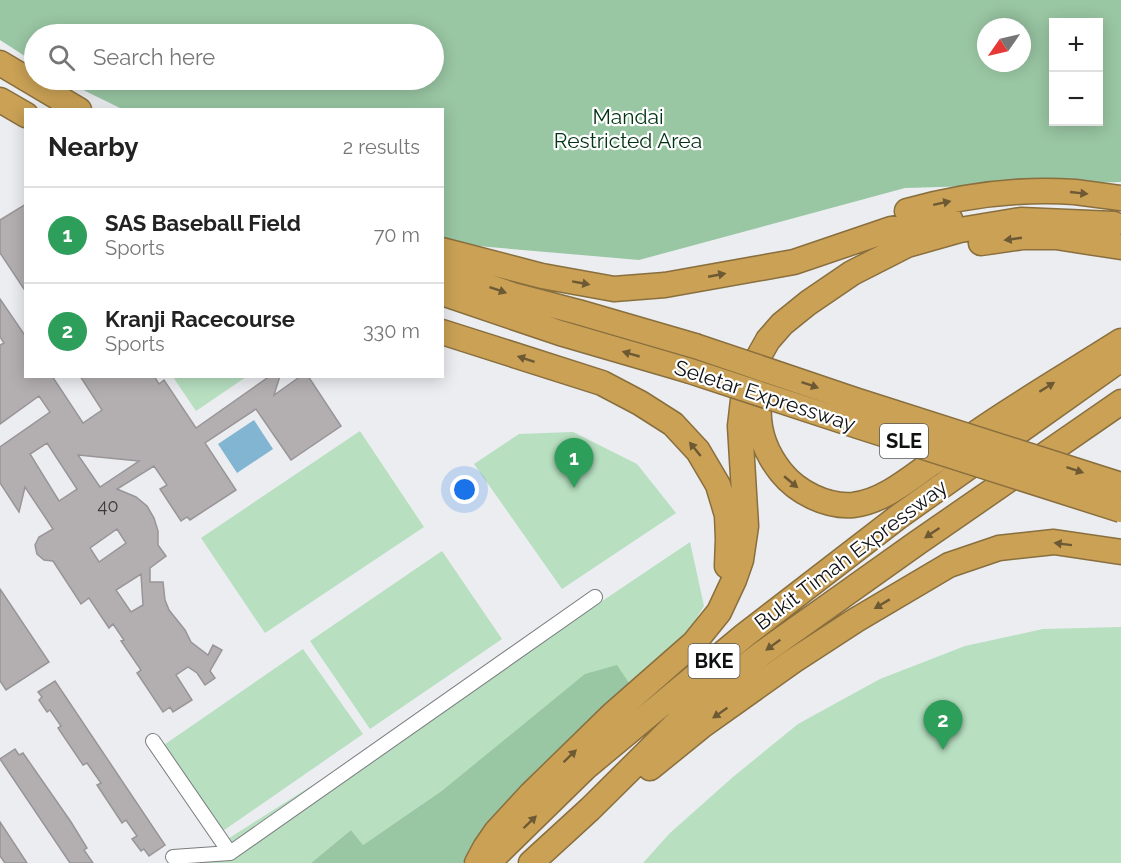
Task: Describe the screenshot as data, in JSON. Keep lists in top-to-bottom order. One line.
{"streets":{"highway":["Seletar Expressway","SLE","Bukit Timah Expressway","BKE"]},"parks":["Mandai Restricted Area"],"house_numbers":["40"],"north":"bottom left","page":{"map_buttons":["+","−"],"search":"Search here","heading":["Nearby","2 results"],"list":[{"mark":"1","name":"SAS Baseball Field","note":"Sports","value":"70 m"},{"mark":"2","name":"Kranji Racecourse","note":"Sports","value":"330 m"}],"pins":["1","2"]}}
